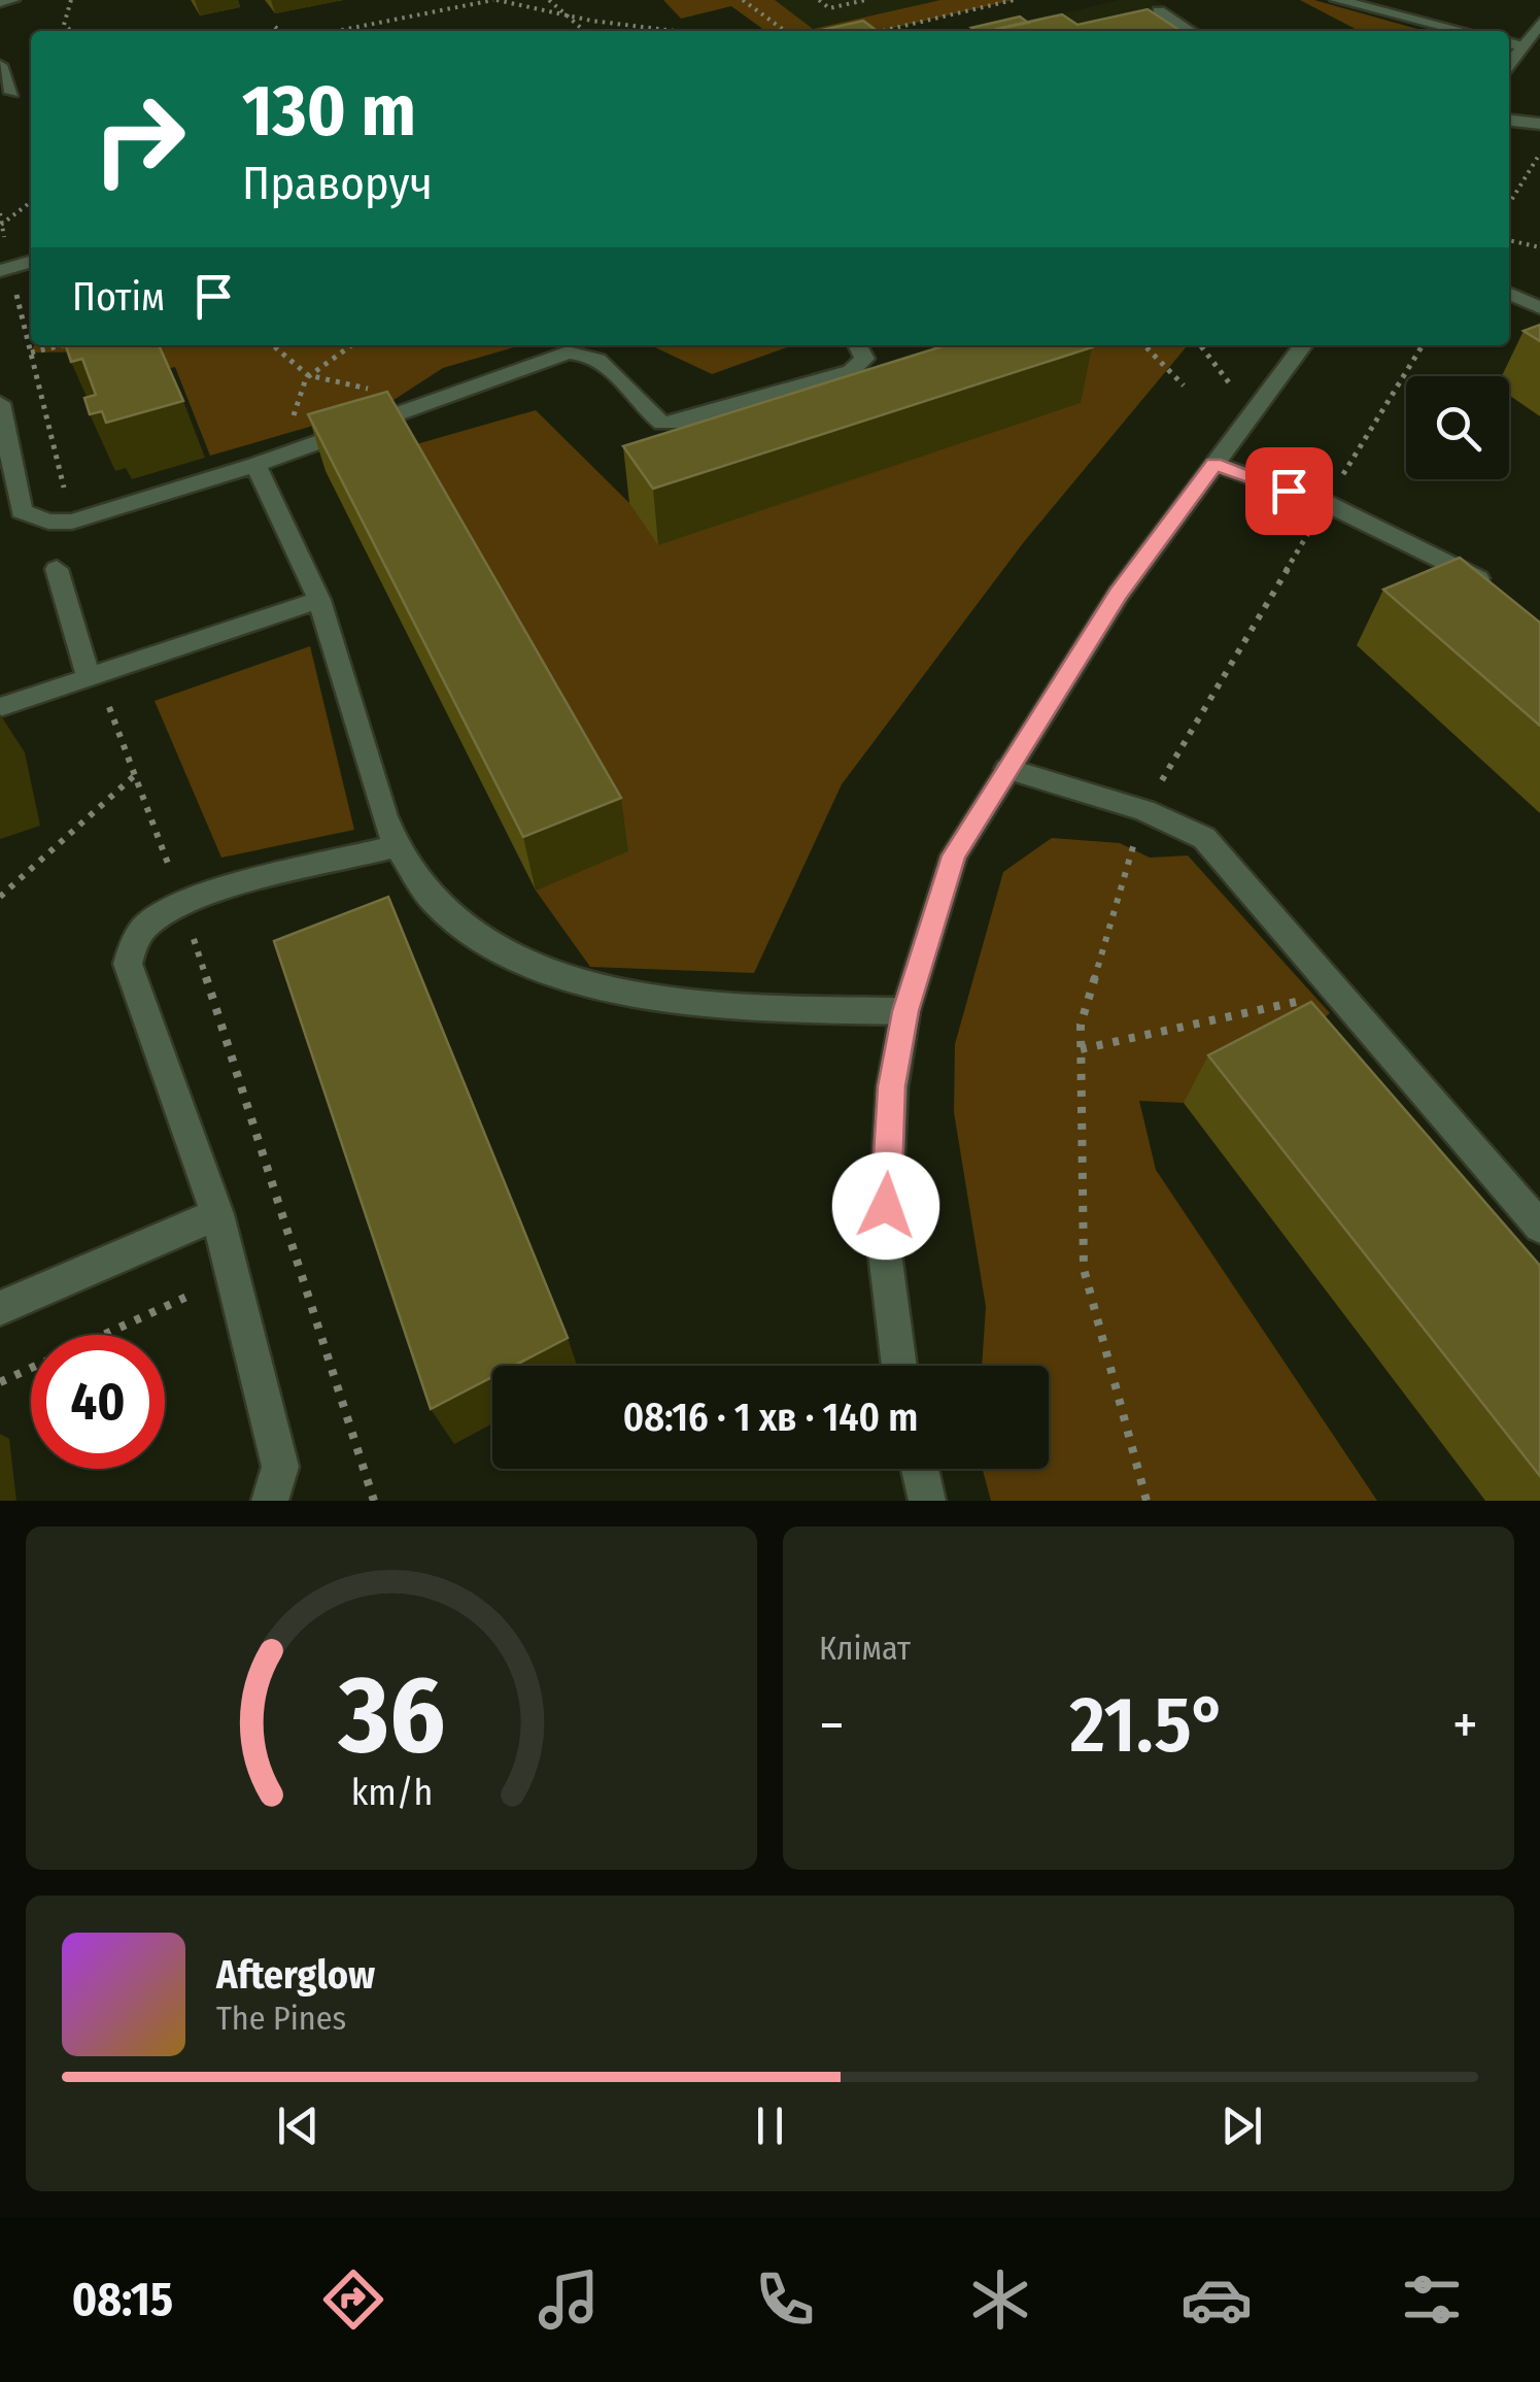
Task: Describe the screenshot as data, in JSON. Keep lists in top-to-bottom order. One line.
{"page":{"turn":["130 m","Праворуч"],"then":"Потім","limit":"40","trip":"08:16 · 1 хв · 140 m","tile":"Клімат","heat":["−","21.5°","+"],"song":["Afterglow","The Pines"],"tabs":"08:15","gauge":["36","km/h"]}}
